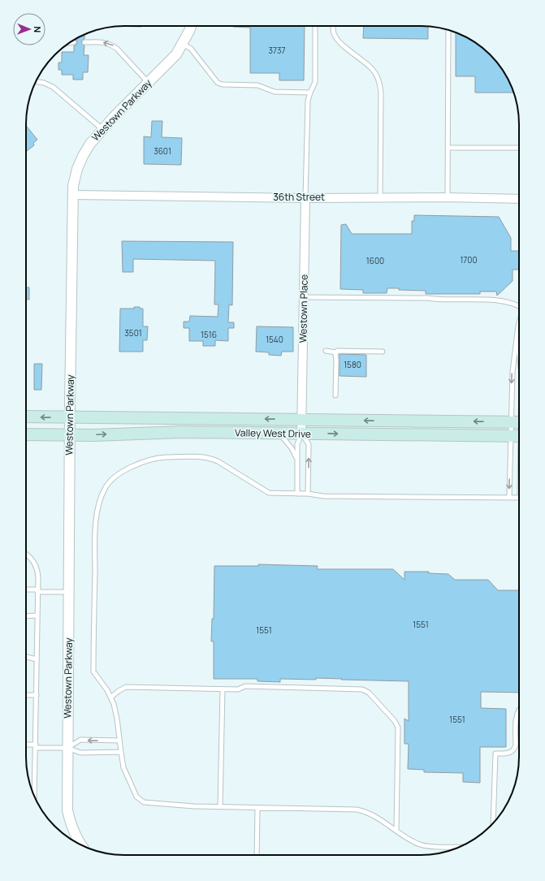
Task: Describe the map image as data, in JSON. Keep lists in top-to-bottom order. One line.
{"streets":{"main road":["Valley West Drive"],"street":["Westown Parkway","36th Street","Westown Place"]},"crossings":[["Westown Parkway","36th Street"],["Westown Parkway","Valley West Drive"],["36th Street","Westown Place"],["Westown Place","Valley West Drive"]],"house_numbers":["3737","3601","1700","1600","3501","1516","1540","1580","1551","1551","1551"],"north":"right"}
